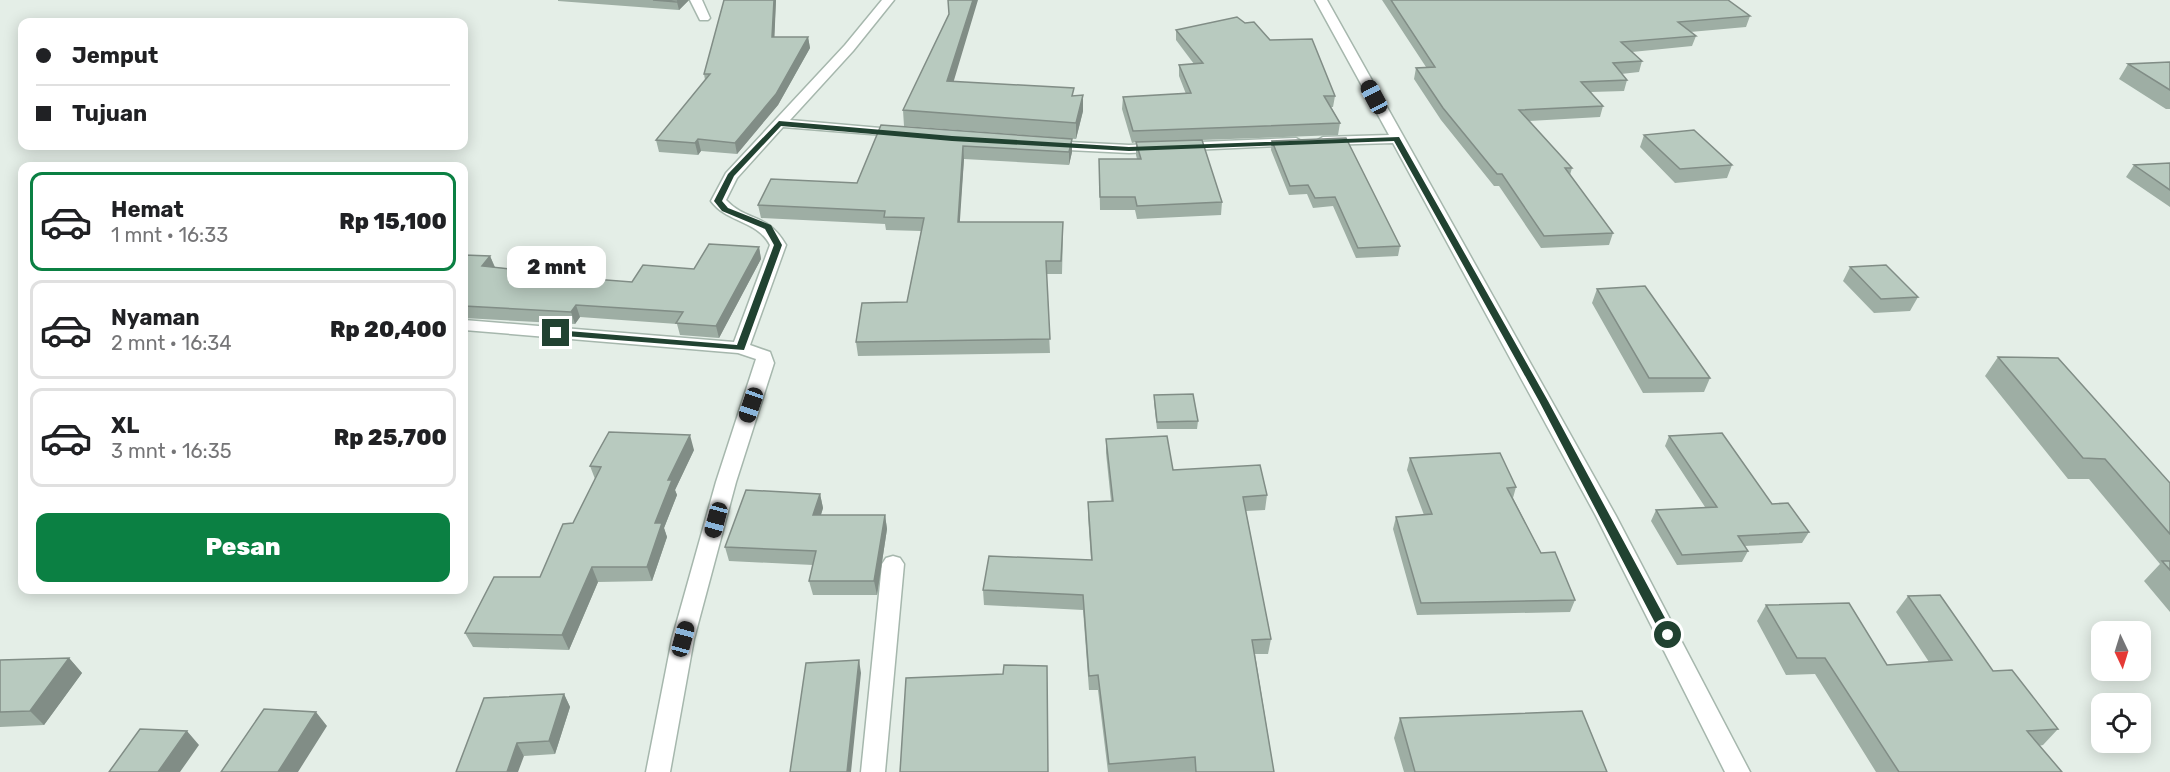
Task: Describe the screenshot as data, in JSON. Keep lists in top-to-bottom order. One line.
{"north":"bottom","page":{"banner":["Jemput","Tujuan"],"list":[{"name":"Hemat","note":"1 mnt · 16:33","value":"Rp 15,100"},{"name":"Nyaman","note":"2 mnt · 16:34","value":"Rp 20,400"},{"name":"XL","note":"3 mnt · 16:35","value":"Rp 25,700"}],"bubble":"2 mnt","buttons":"Pesan"}}
